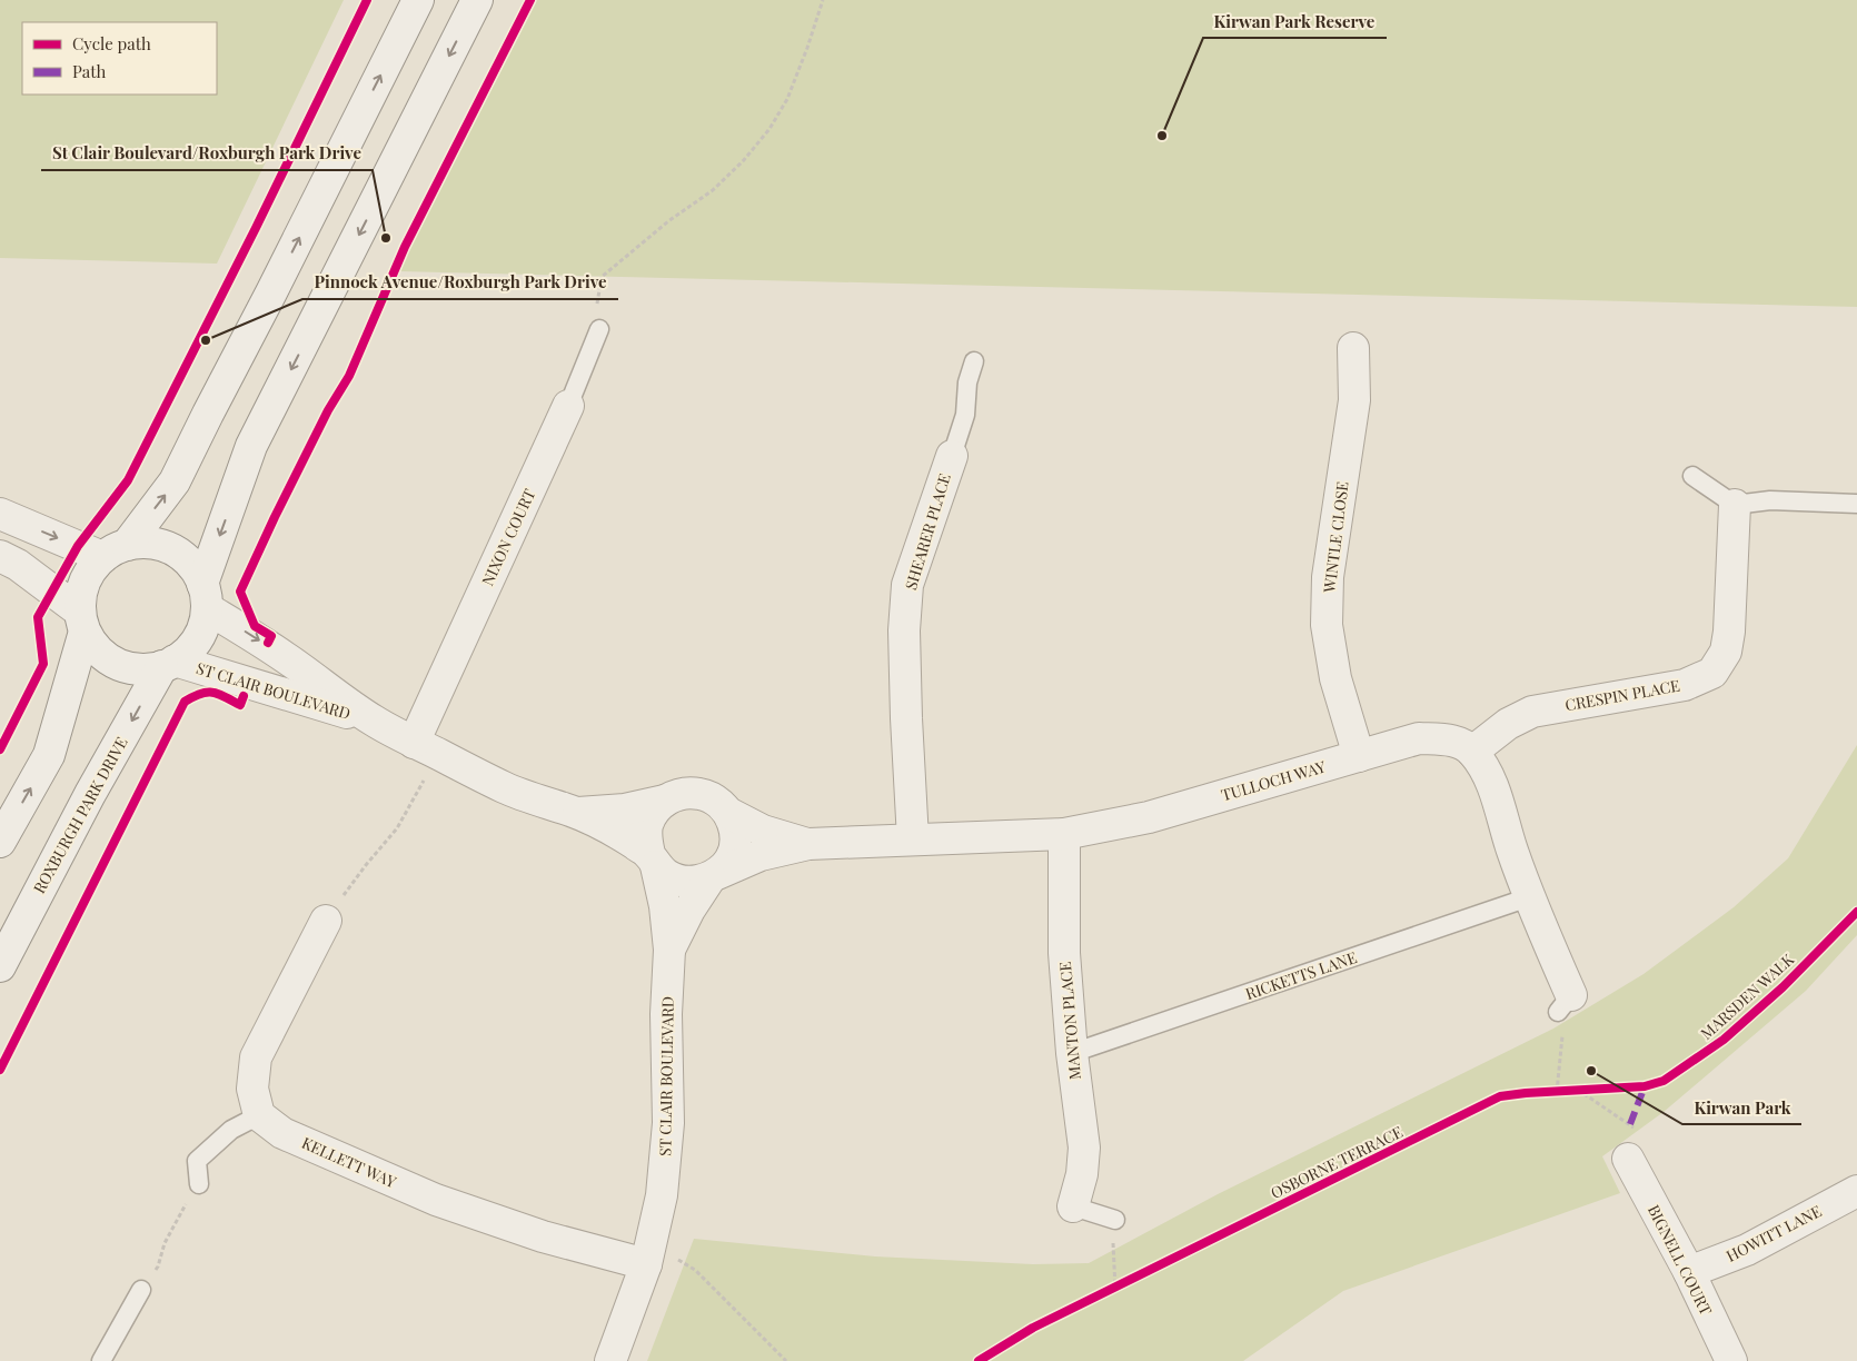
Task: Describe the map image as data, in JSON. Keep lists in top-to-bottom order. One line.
{"streets":{"street":["SHEARER PLACE","NIXON COURT","WINTLE CLOSE","ST CLAIR BOULEVARD","CRESPIN PLACE","TULLOCH WAY","ROXBURGH PARK DRIVE","MANTON PLACE","KELLETT WAY","HOWITT LANE","BIGNELL COURT"],"lane":["RICKETTS LANE"],"cycle path":["MARSDEN WALK"]},"crossings":[["SHEARER PLACE","TULLOCH WAY"],["NIXON COURT","ST CLAIR BOULEVARD"],["WINTLE CLOSE","TULLOCH WAY"],["ST CLAIR BOULEVARD","TULLOCH WAY"],["ST CLAIR BOULEVARD","ROXBURGH PARK DRIVE"],["ST CLAIR BOULEVARD","KELLETT WAY"],["CRESPIN PLACE","TULLOCH WAY"],["TULLOCH WAY","RICKETTS LANE"],["TULLOCH WAY","MANTON PLACE"],["RICKETTS LANE","MANTON PLACE"],["HOWITT LANE","BIGNELL COURT"]],"places":["Kirwan Park Reserve","St Clair Boulevard/Roxburgh Park Drive","Pinnock Avenue/Roxburgh Park Drive","Kirwan Park"],"legend":["Cycle path","Path"]}
